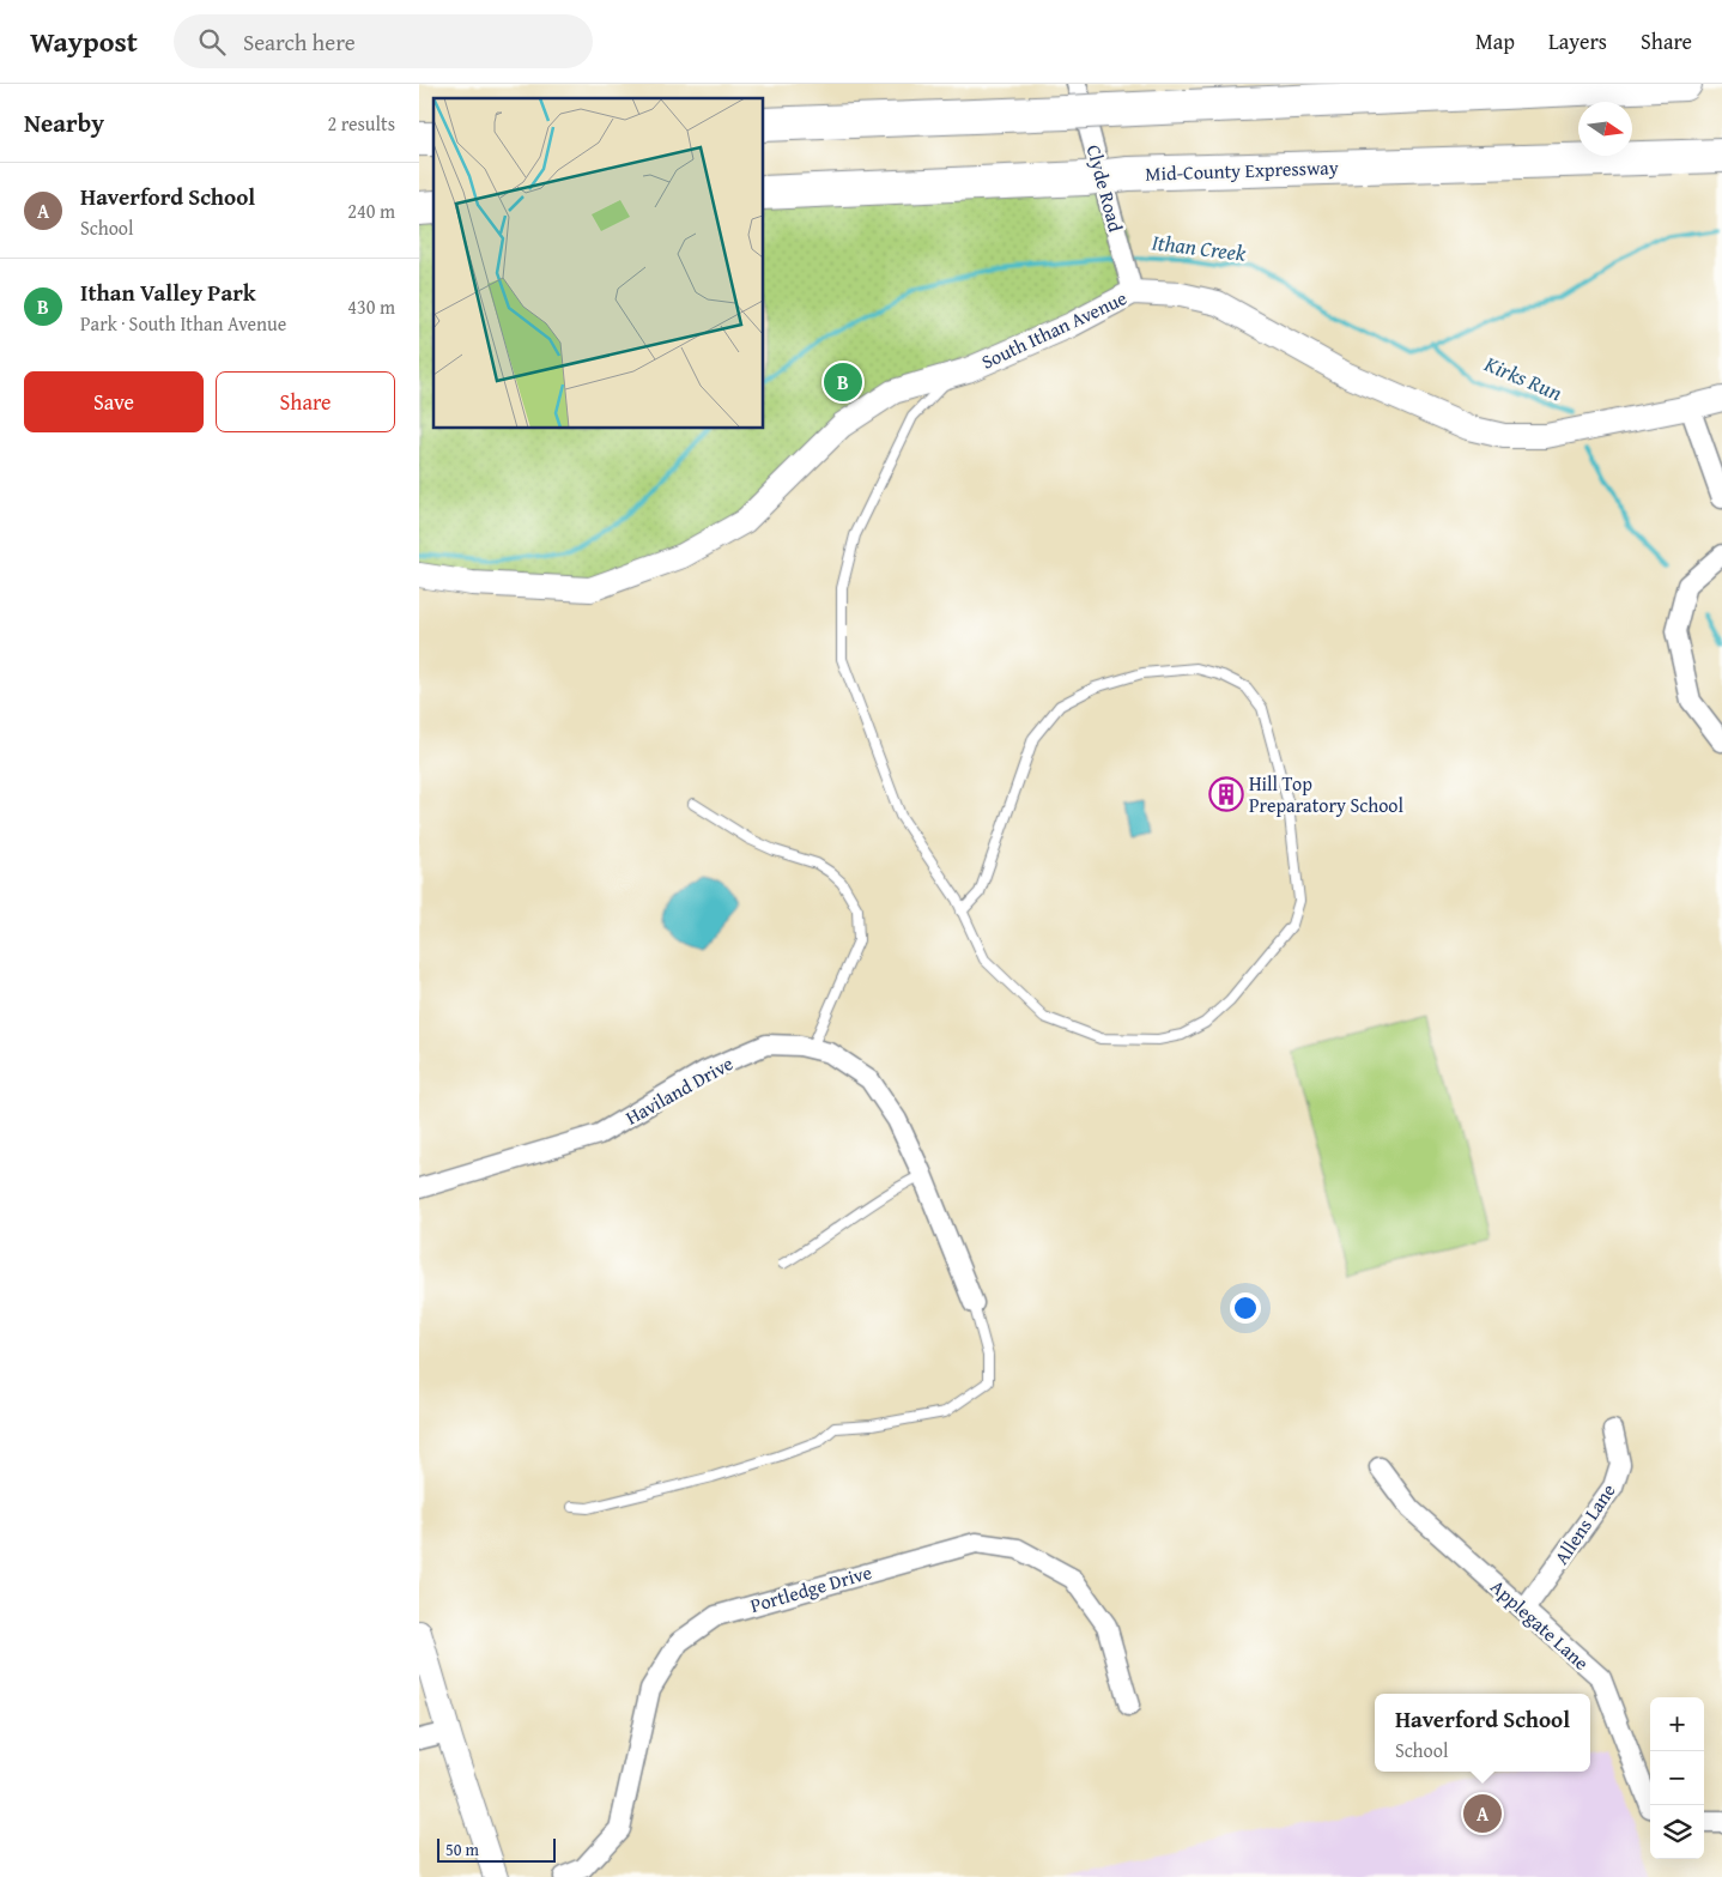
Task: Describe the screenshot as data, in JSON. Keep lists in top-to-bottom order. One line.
{"streets":{"highway":["Mid-County Expressway"],"street":["Clyde Road","South Ithan Avenue","Haviland Drive","Allens Lane","Portledge Drive","Applegate Lane"]},"crossings":[["Clyde Road","South Ithan Avenue"],["Allens Lane","Applegate Lane"]],"water":["Ithan Creek","Kirks Run"],"places":{"building":["Hill Top Preparatory School"]},"scale_bar":"50 m","north":"right","page":{"header":"Waypost","search":"Search here","nav":["Map","Layers","Share"],"heading":["Nearby","2 results"],"list":[{"mark":"A","name":"Haverford School","note":"School","value":"240 m"},{"mark":"B","name":"Ithan Valley Park","note":"Park · South Ithan Avenue","value":"430 m"}],"buttons":["Save","Share"],"pins":["B","A"],"popup":["Haverford School","School"],"map_buttons":["+","−"],"scale":"50 m"}}
